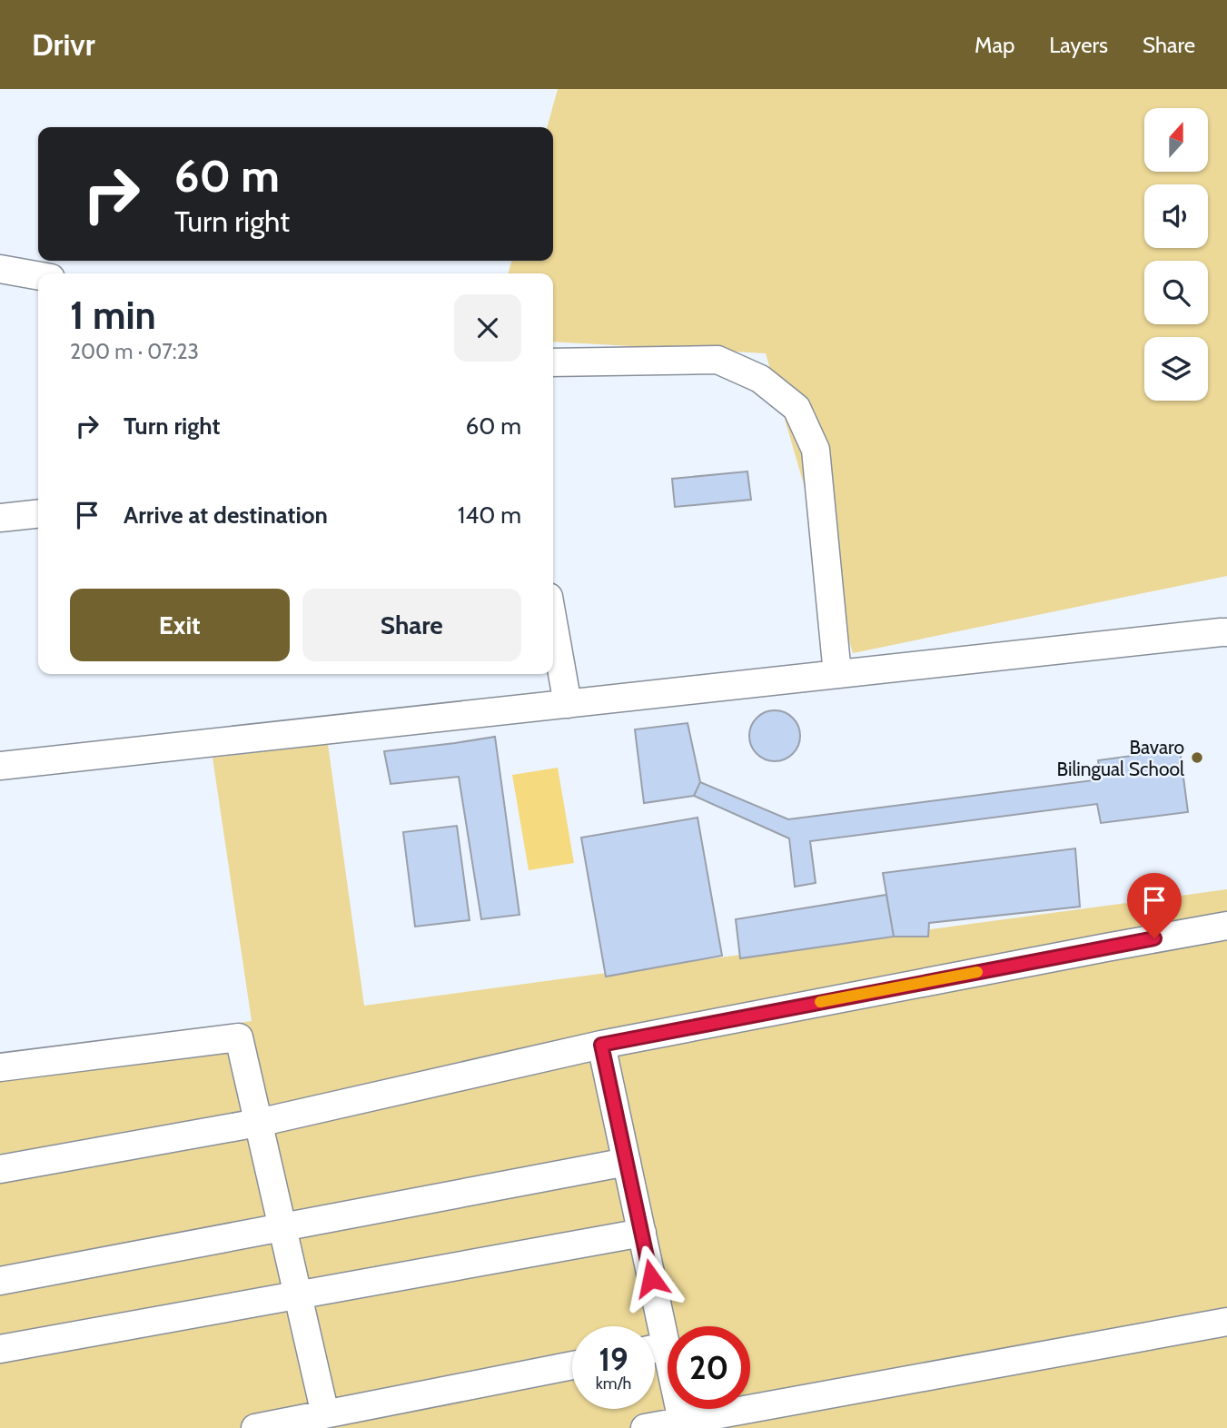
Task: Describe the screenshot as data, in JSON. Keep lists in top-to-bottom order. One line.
{"places":["Bavaro Bilingual School"],"north":"top","page":{"header":"Drivr","nav":["Map","Layers","Share"],"turn":["60 m","Turn right"],"heading":["1 min","200 m · 07:23"],"list":[{"name":"Turn right","value":"60 m"},{"name":"Arrive at destination","value":"140 m"}],"buttons":["Exit","Share"],"speed":"19 km/h","limit":"20"}}
